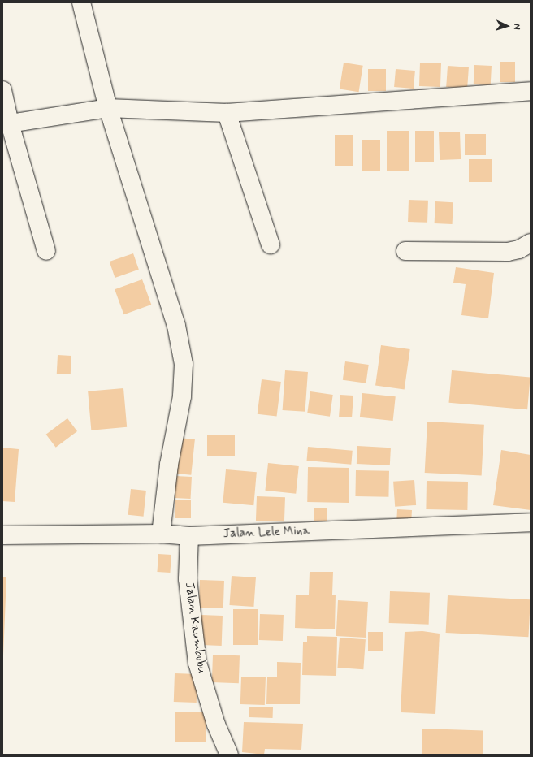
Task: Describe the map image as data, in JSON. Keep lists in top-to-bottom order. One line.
{"streets":{"street":["Jalan Lele Mina","Jalan Kaumbubu"]},"crossings":[["Jalan Lele Mina","Jalan Kaumbubu"]],"north":"right"}
